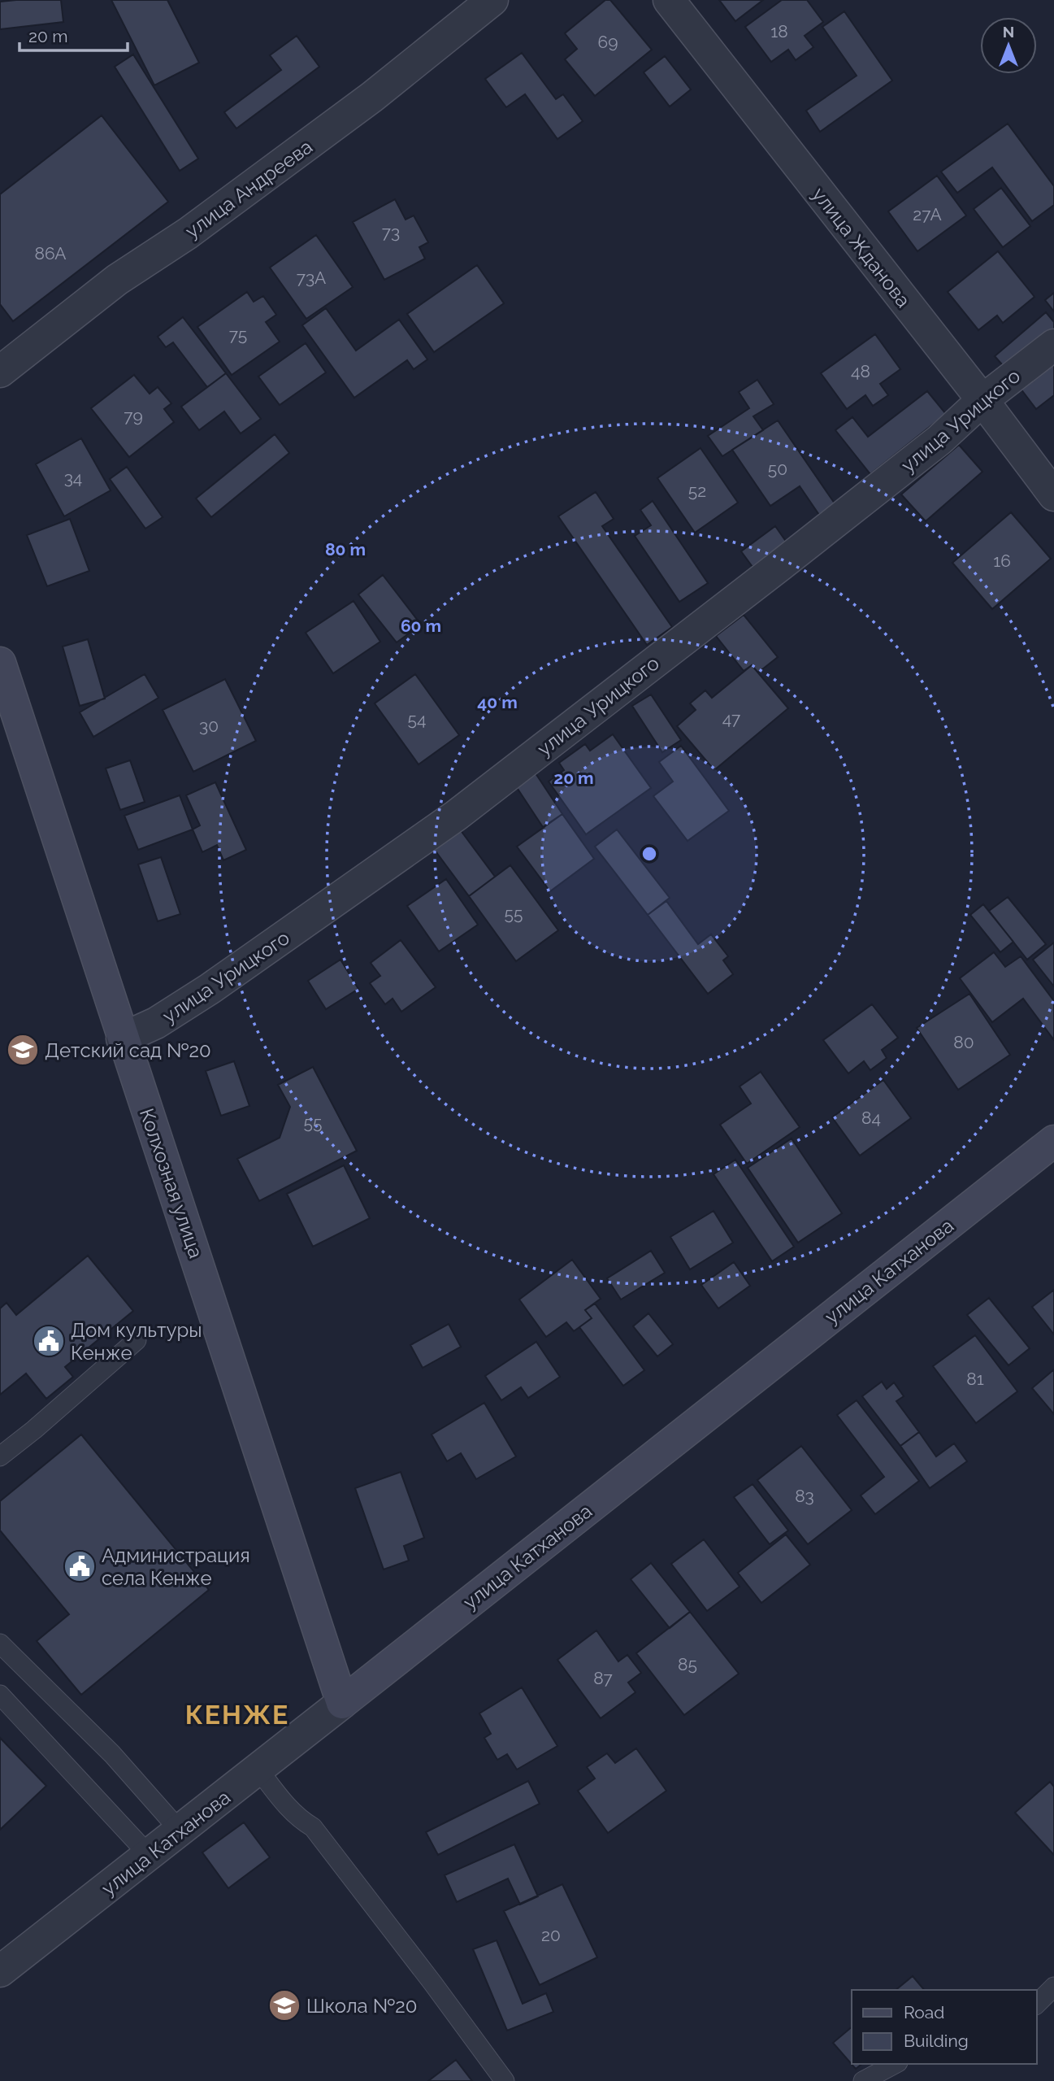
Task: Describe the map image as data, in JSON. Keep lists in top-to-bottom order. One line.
{"streets":{"street":["улица Андреева","улица Жданова","улица Урицкого","Колхозная улица","улица Катханова"]},"crossings":[["улица Жданова","улица Урицкого"],["улица Урицкого","Колхозная улица"],["Колхозная улица","улица Катханова"]],"districts":["КЕНЖЕ"],"places":{"school or university":["Детский сад №20","Школа №20"],"public building":["Дом культуры Кенже","Администрация села Кенже"]},"house_numbers":["18","69","27А","73","86А","73А","75","48","79","50","34","52","16","47","54","30","55","80","84","55","81","83","85","87","20"],"legend":["Road","Building"],"scale_bar":"20 m","north":"top","rings":["80 m","60 m","40 m","20 m"]}
